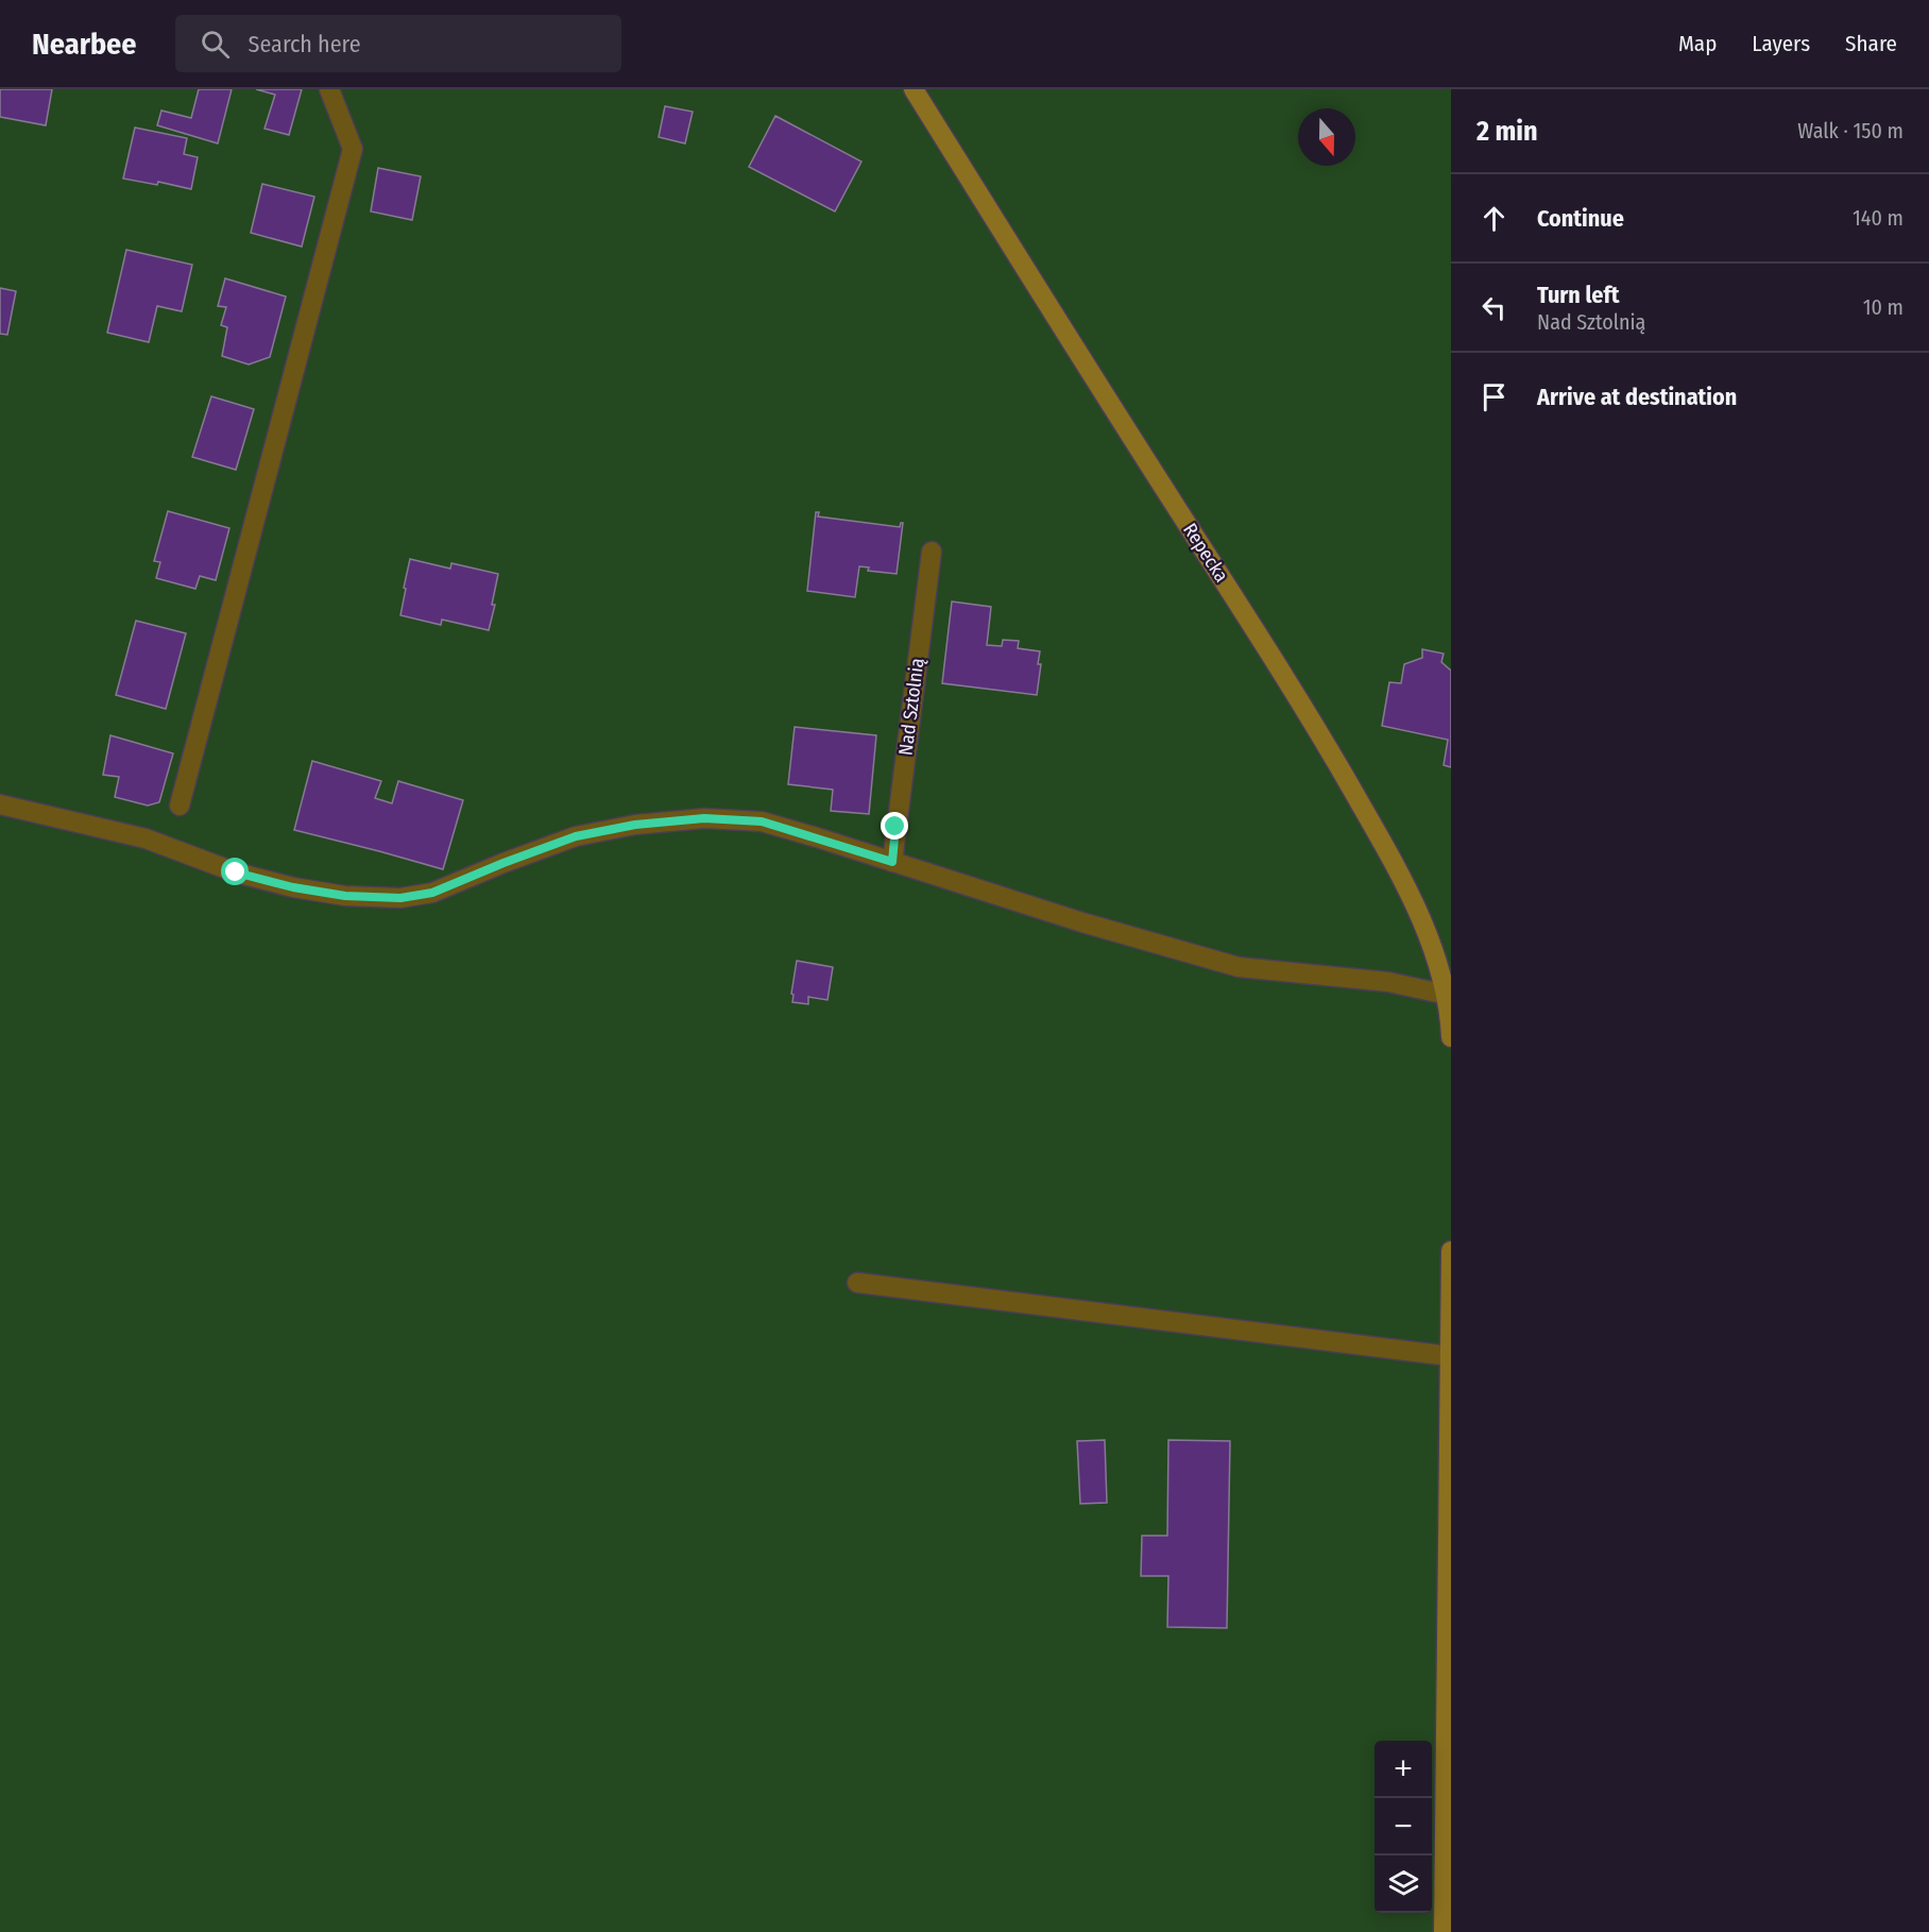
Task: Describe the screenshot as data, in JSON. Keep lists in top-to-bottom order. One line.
{"streets":{"street":["Repecka","Nad Sztolnią"]},"north":"bottom","page":{"header":"Nearbee","search":"Search here","nav":["Map","Layers","Share"],"heading":["2 min","Walk · 150 m"],"list":[["Continue","140 m"],["Turn left","Nad Sztolnią","10 m"],"Arrive at destination"],"map_buttons":["+","−"]}}
